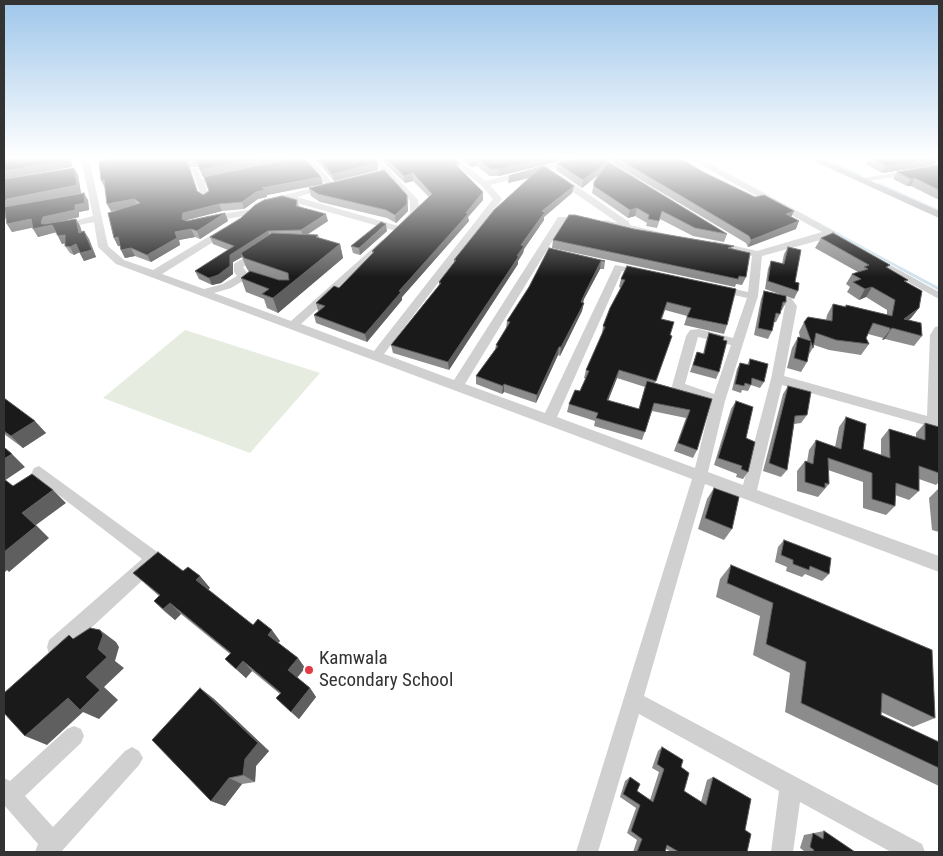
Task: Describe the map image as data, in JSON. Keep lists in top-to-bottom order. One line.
{"places":["Kamwala Secondary School"]}
